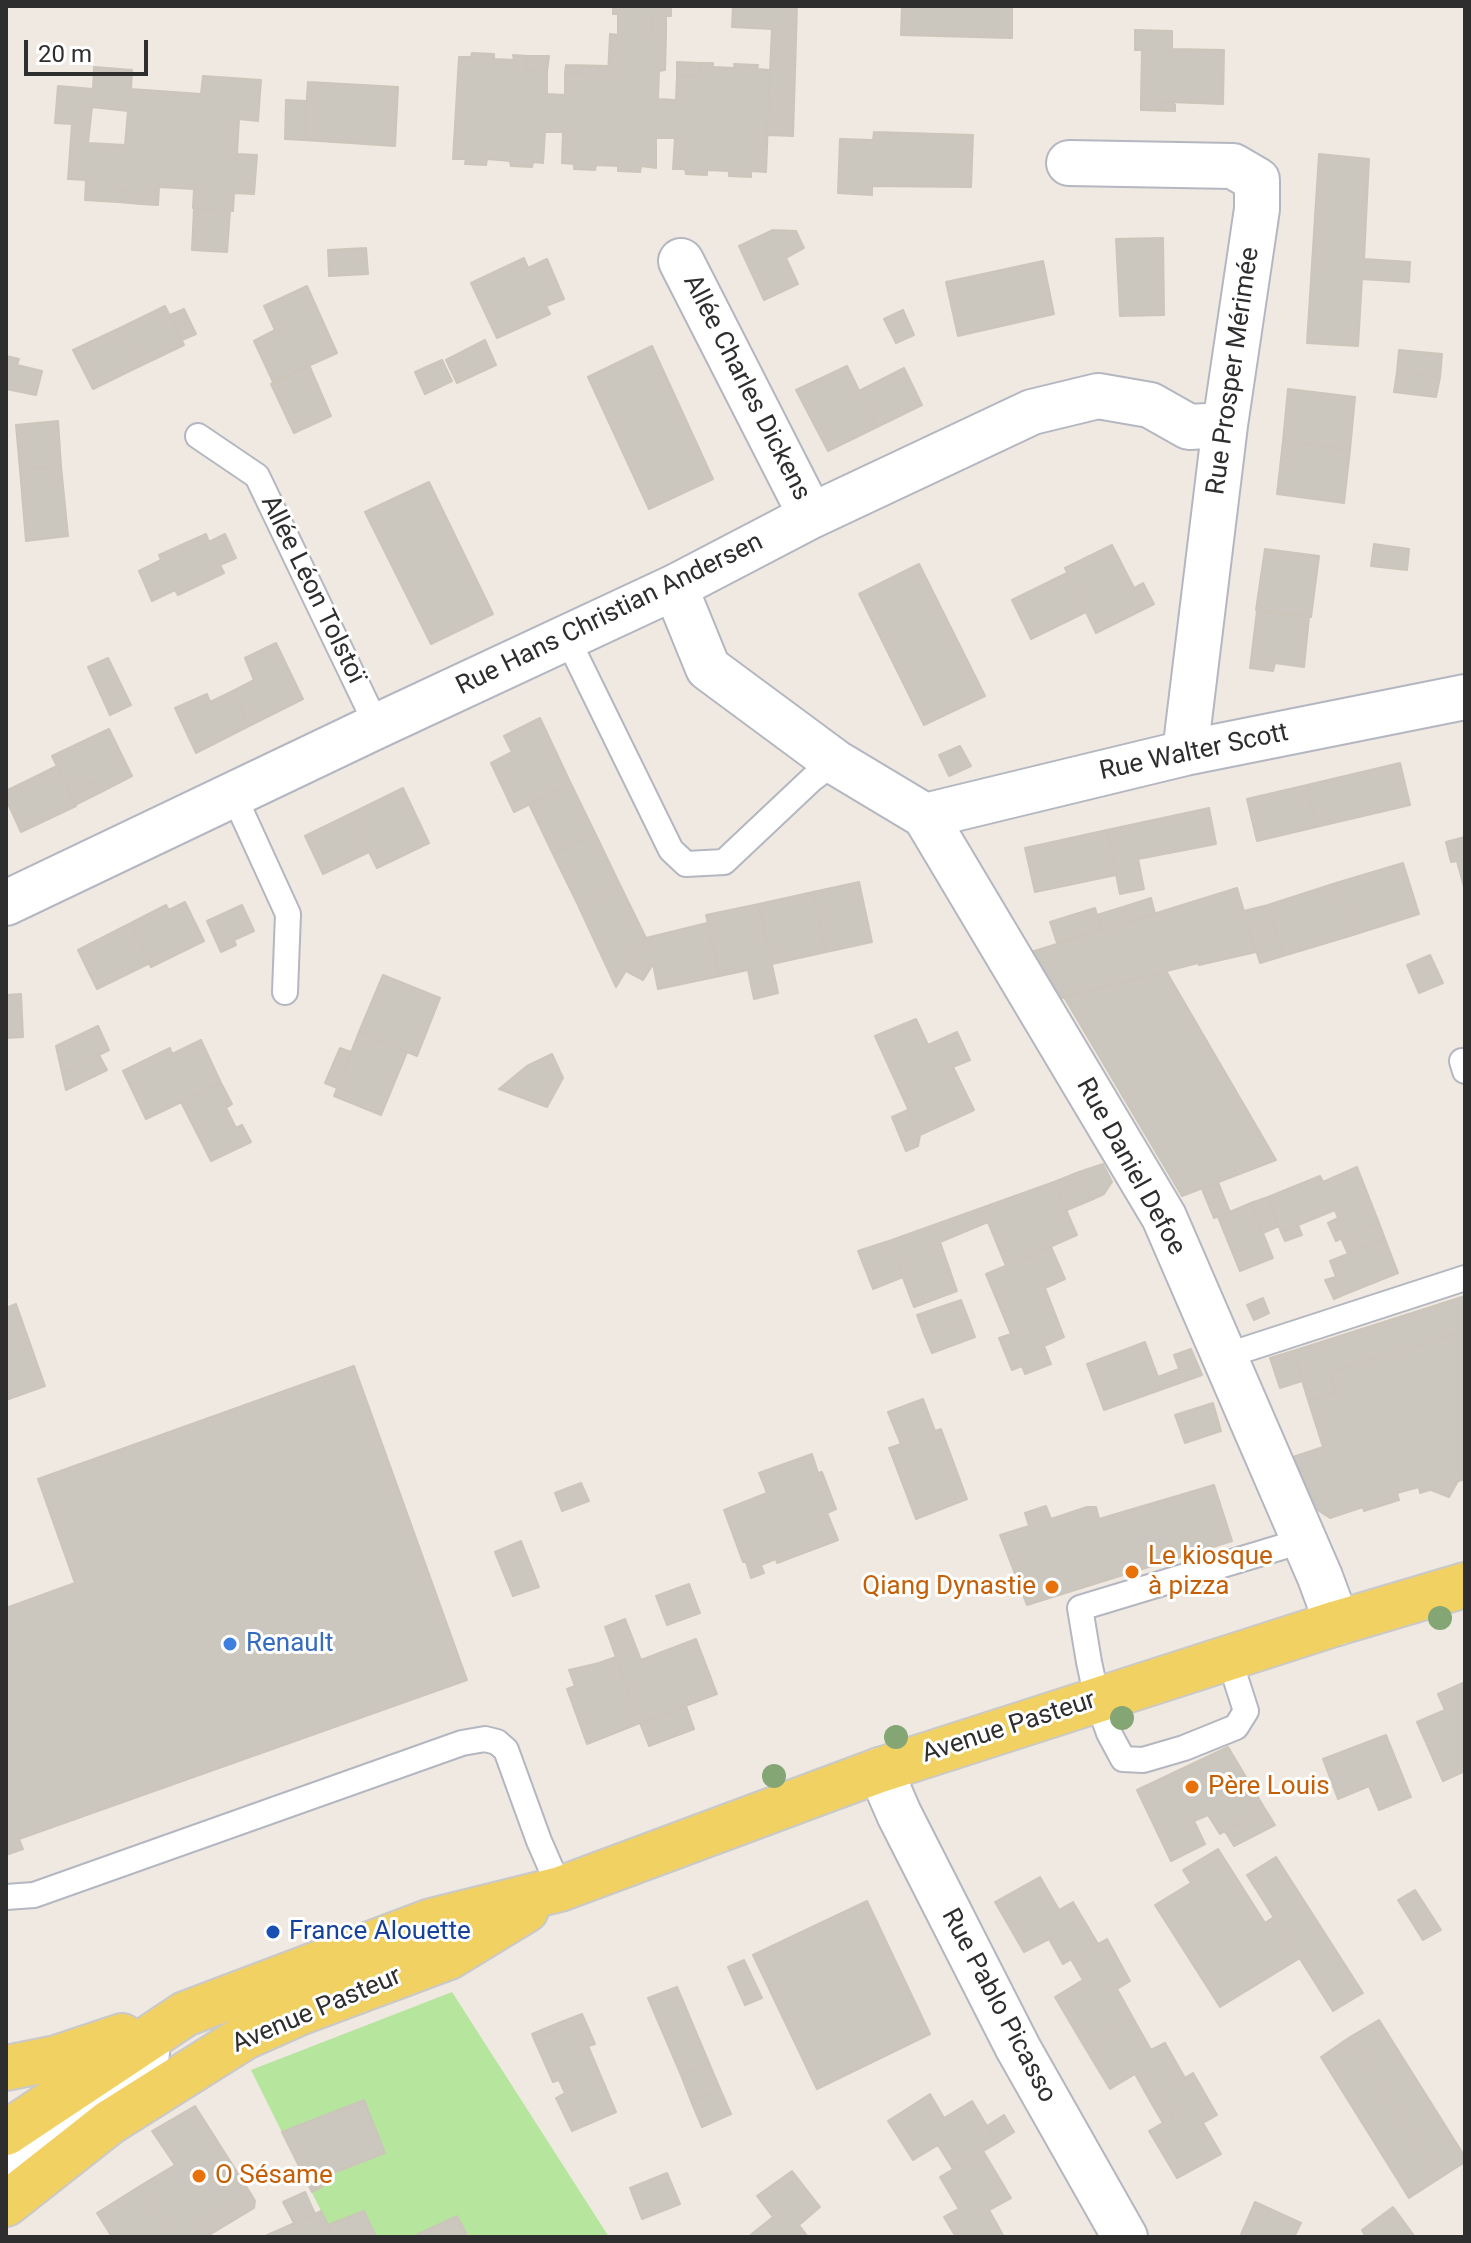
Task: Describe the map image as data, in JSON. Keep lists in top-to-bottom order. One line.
{"streets":{"main road":["Avenue Pasteur"],"street":["Rue Prosper Mérimée","Allée Charles Dickens","Rue Hans Christian Andersen","Rue Walter Scott","Rue Daniel Defoe","Rue Pablo Picasso"],"lane":["Allée Léon Tolstoï"]},"crossings":[["Rue Prosper Mérimée","Rue Hans Christian Andersen"],["Rue Prosper Mérimée","Rue Walter Scott"],["Allée Charles Dickens","Rue Hans Christian Andersen"],["Allée Léon Tolstoï","Rue Hans Christian Andersen"],["Rue Walter Scott","Rue Daniel Defoe"],["Rue Daniel Defoe","Avenue Pasteur"],["Avenue Pasteur","Rue Pablo Picasso"]],"places":["Le kiosque à pizza","Qiang Dynastie","Renault","Père Louis","France Alouette","O Sésame"],"scale_bar":"20 m"}
